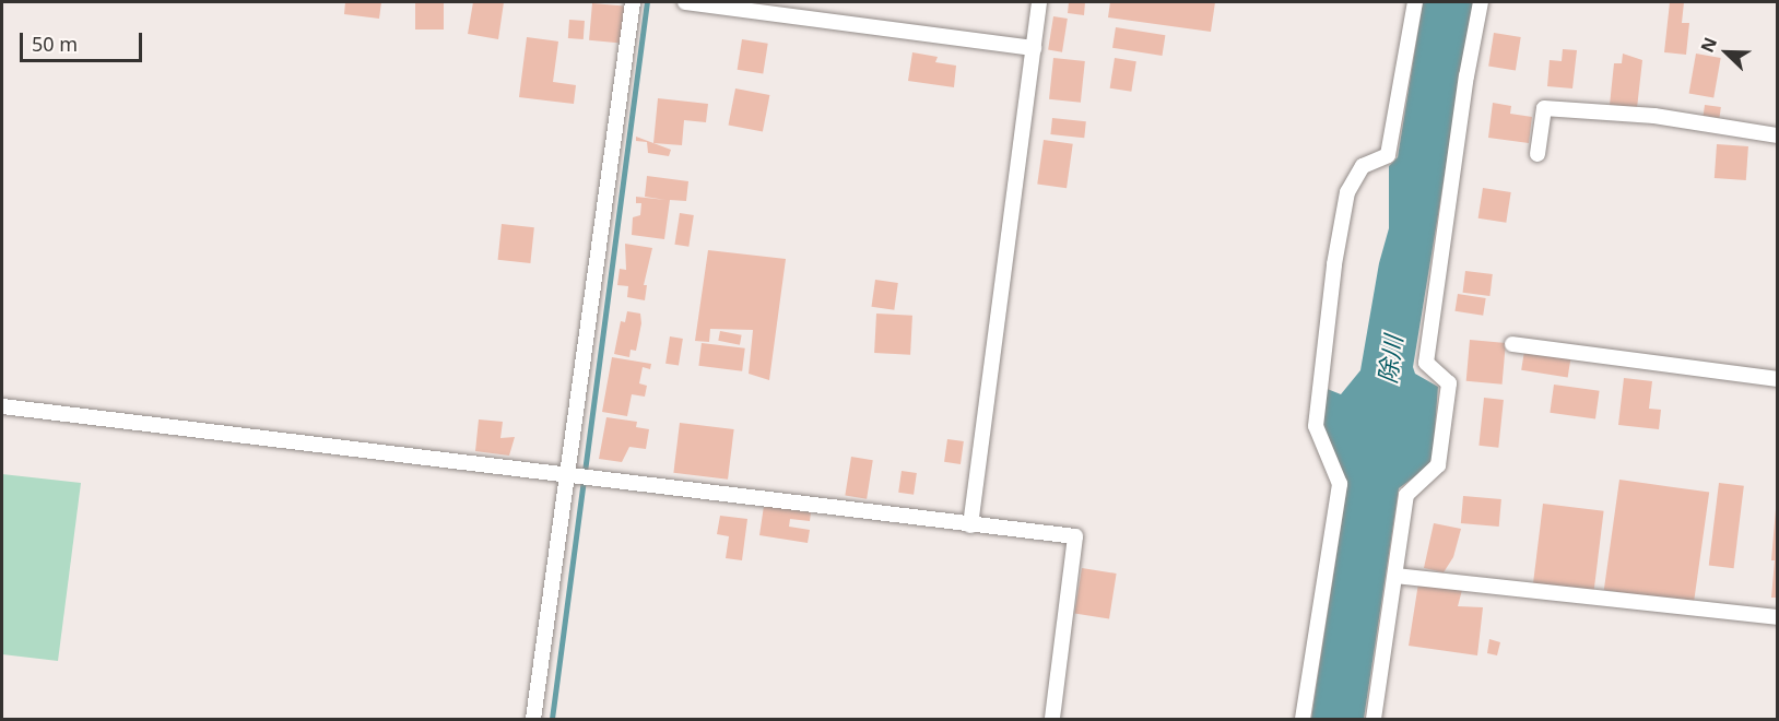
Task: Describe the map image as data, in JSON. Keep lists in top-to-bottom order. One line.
{"water":["除川"],"scale_bar":"50 m","north":"top left"}
